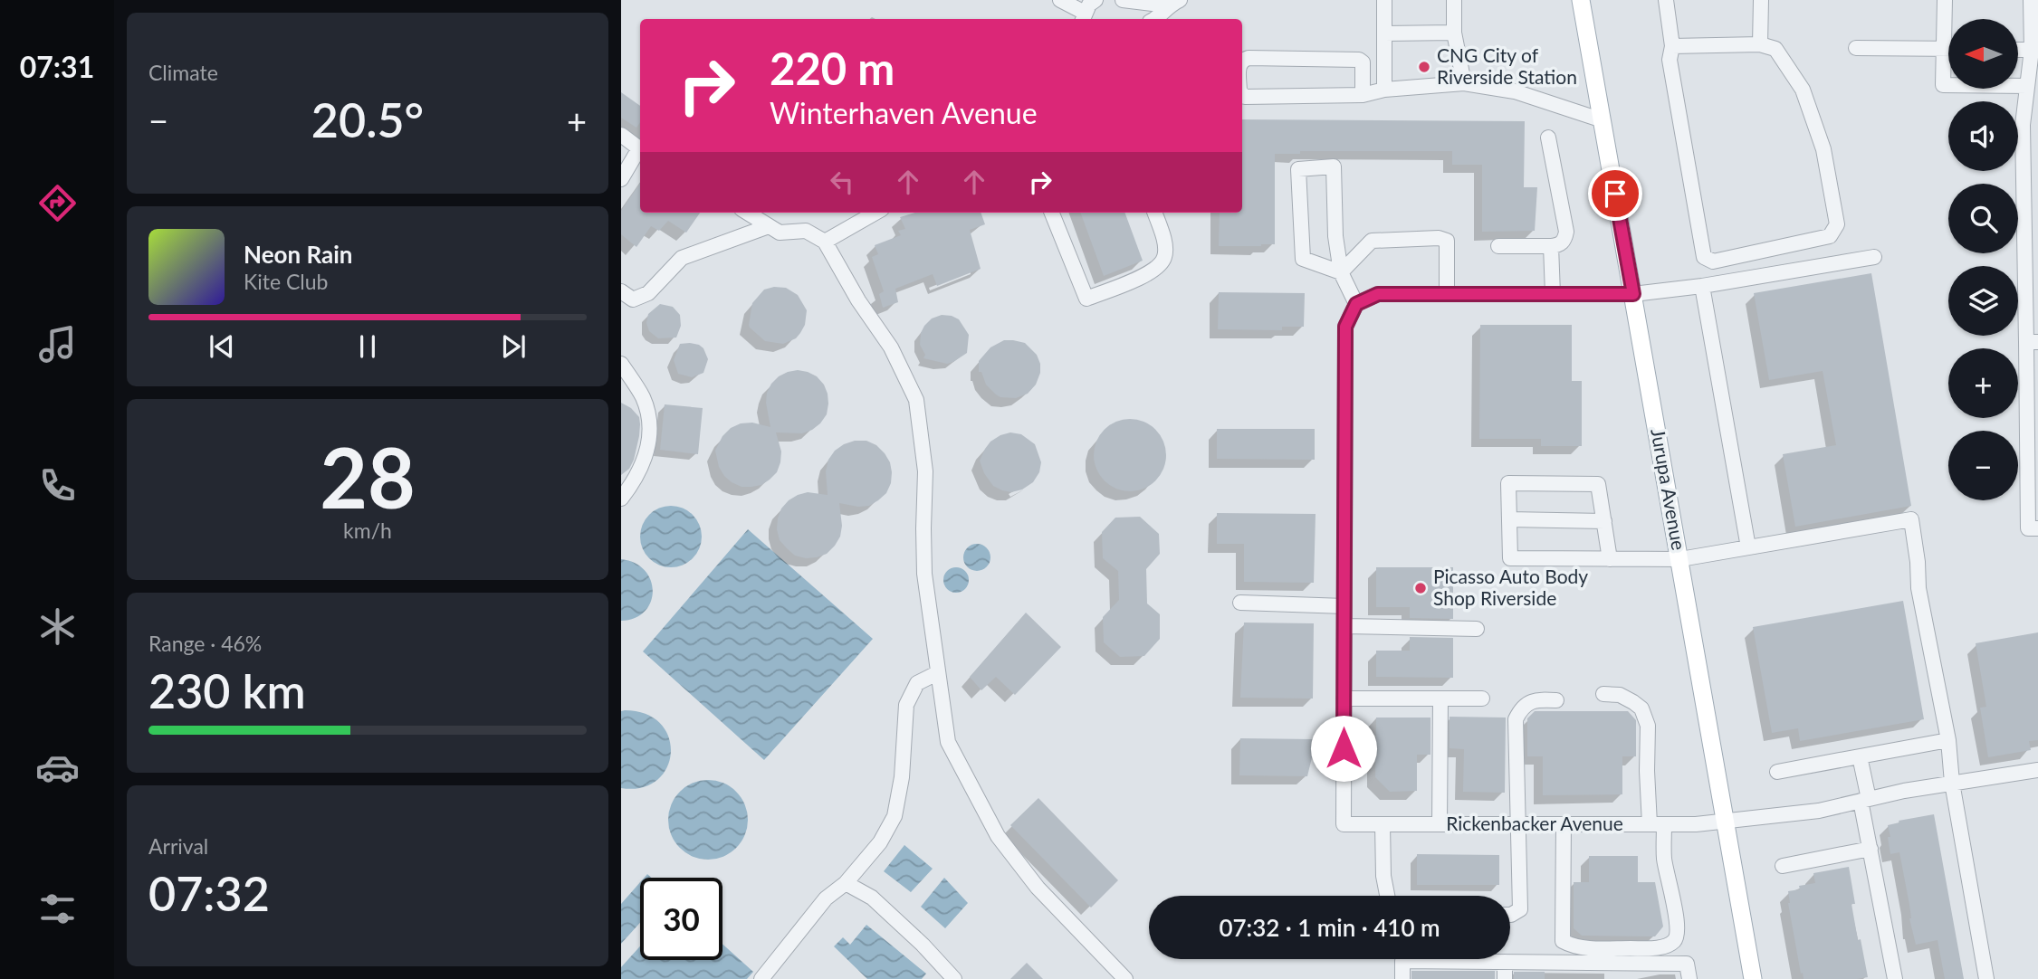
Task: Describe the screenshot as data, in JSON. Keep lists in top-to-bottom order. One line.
{"streets":{"main road":["Jurupa Avenue"],"street":["Rickenbacker Avenue"]},"crossings":[["Jurupa Avenue","Rickenbacker Avenue"]],"places":["CNG City of Riverside Station","Picasso Auto Body Shop Riverside"],"north":"left","page":{"tabs":"07:31","tile":["Climate",["28","km/h"],["Range · 46%","230 km"],["Arrival","07:32"]],"map_buttons":["+","−"],"turn":["220 m","Winterhaven Avenue"],"heat":["−","20.5°","+"],"song":["Neon Rain","Kite Club"],"limit":"30","trip":"07:32 · 1 min · 410 m"}}
